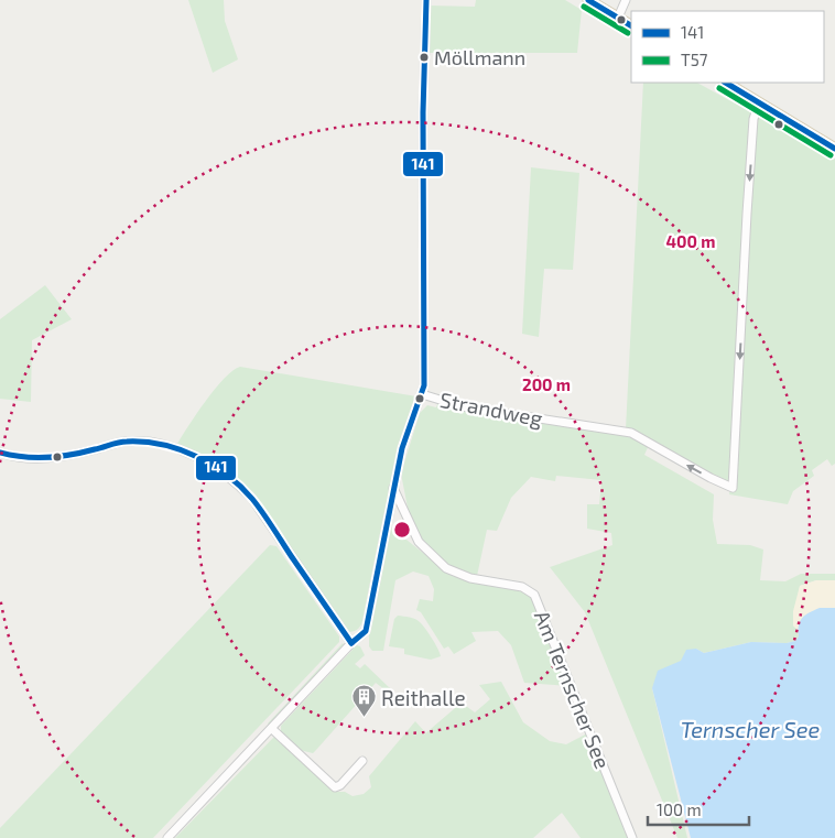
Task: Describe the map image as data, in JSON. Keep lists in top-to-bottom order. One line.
{"streets":{"street":["Strandweg","Am Ternscher See"]},"crossings":[["Strandweg","Am Ternscher See"]],"water":["Ternscher See"],"places":{"other":["Möllmann"],"building":["Reithalle"]},"lines":["transit line 141","transit line T57"],"legend":["141","T57"],"scale_bar":"100 m","rings":["400 m","200 m"]}
